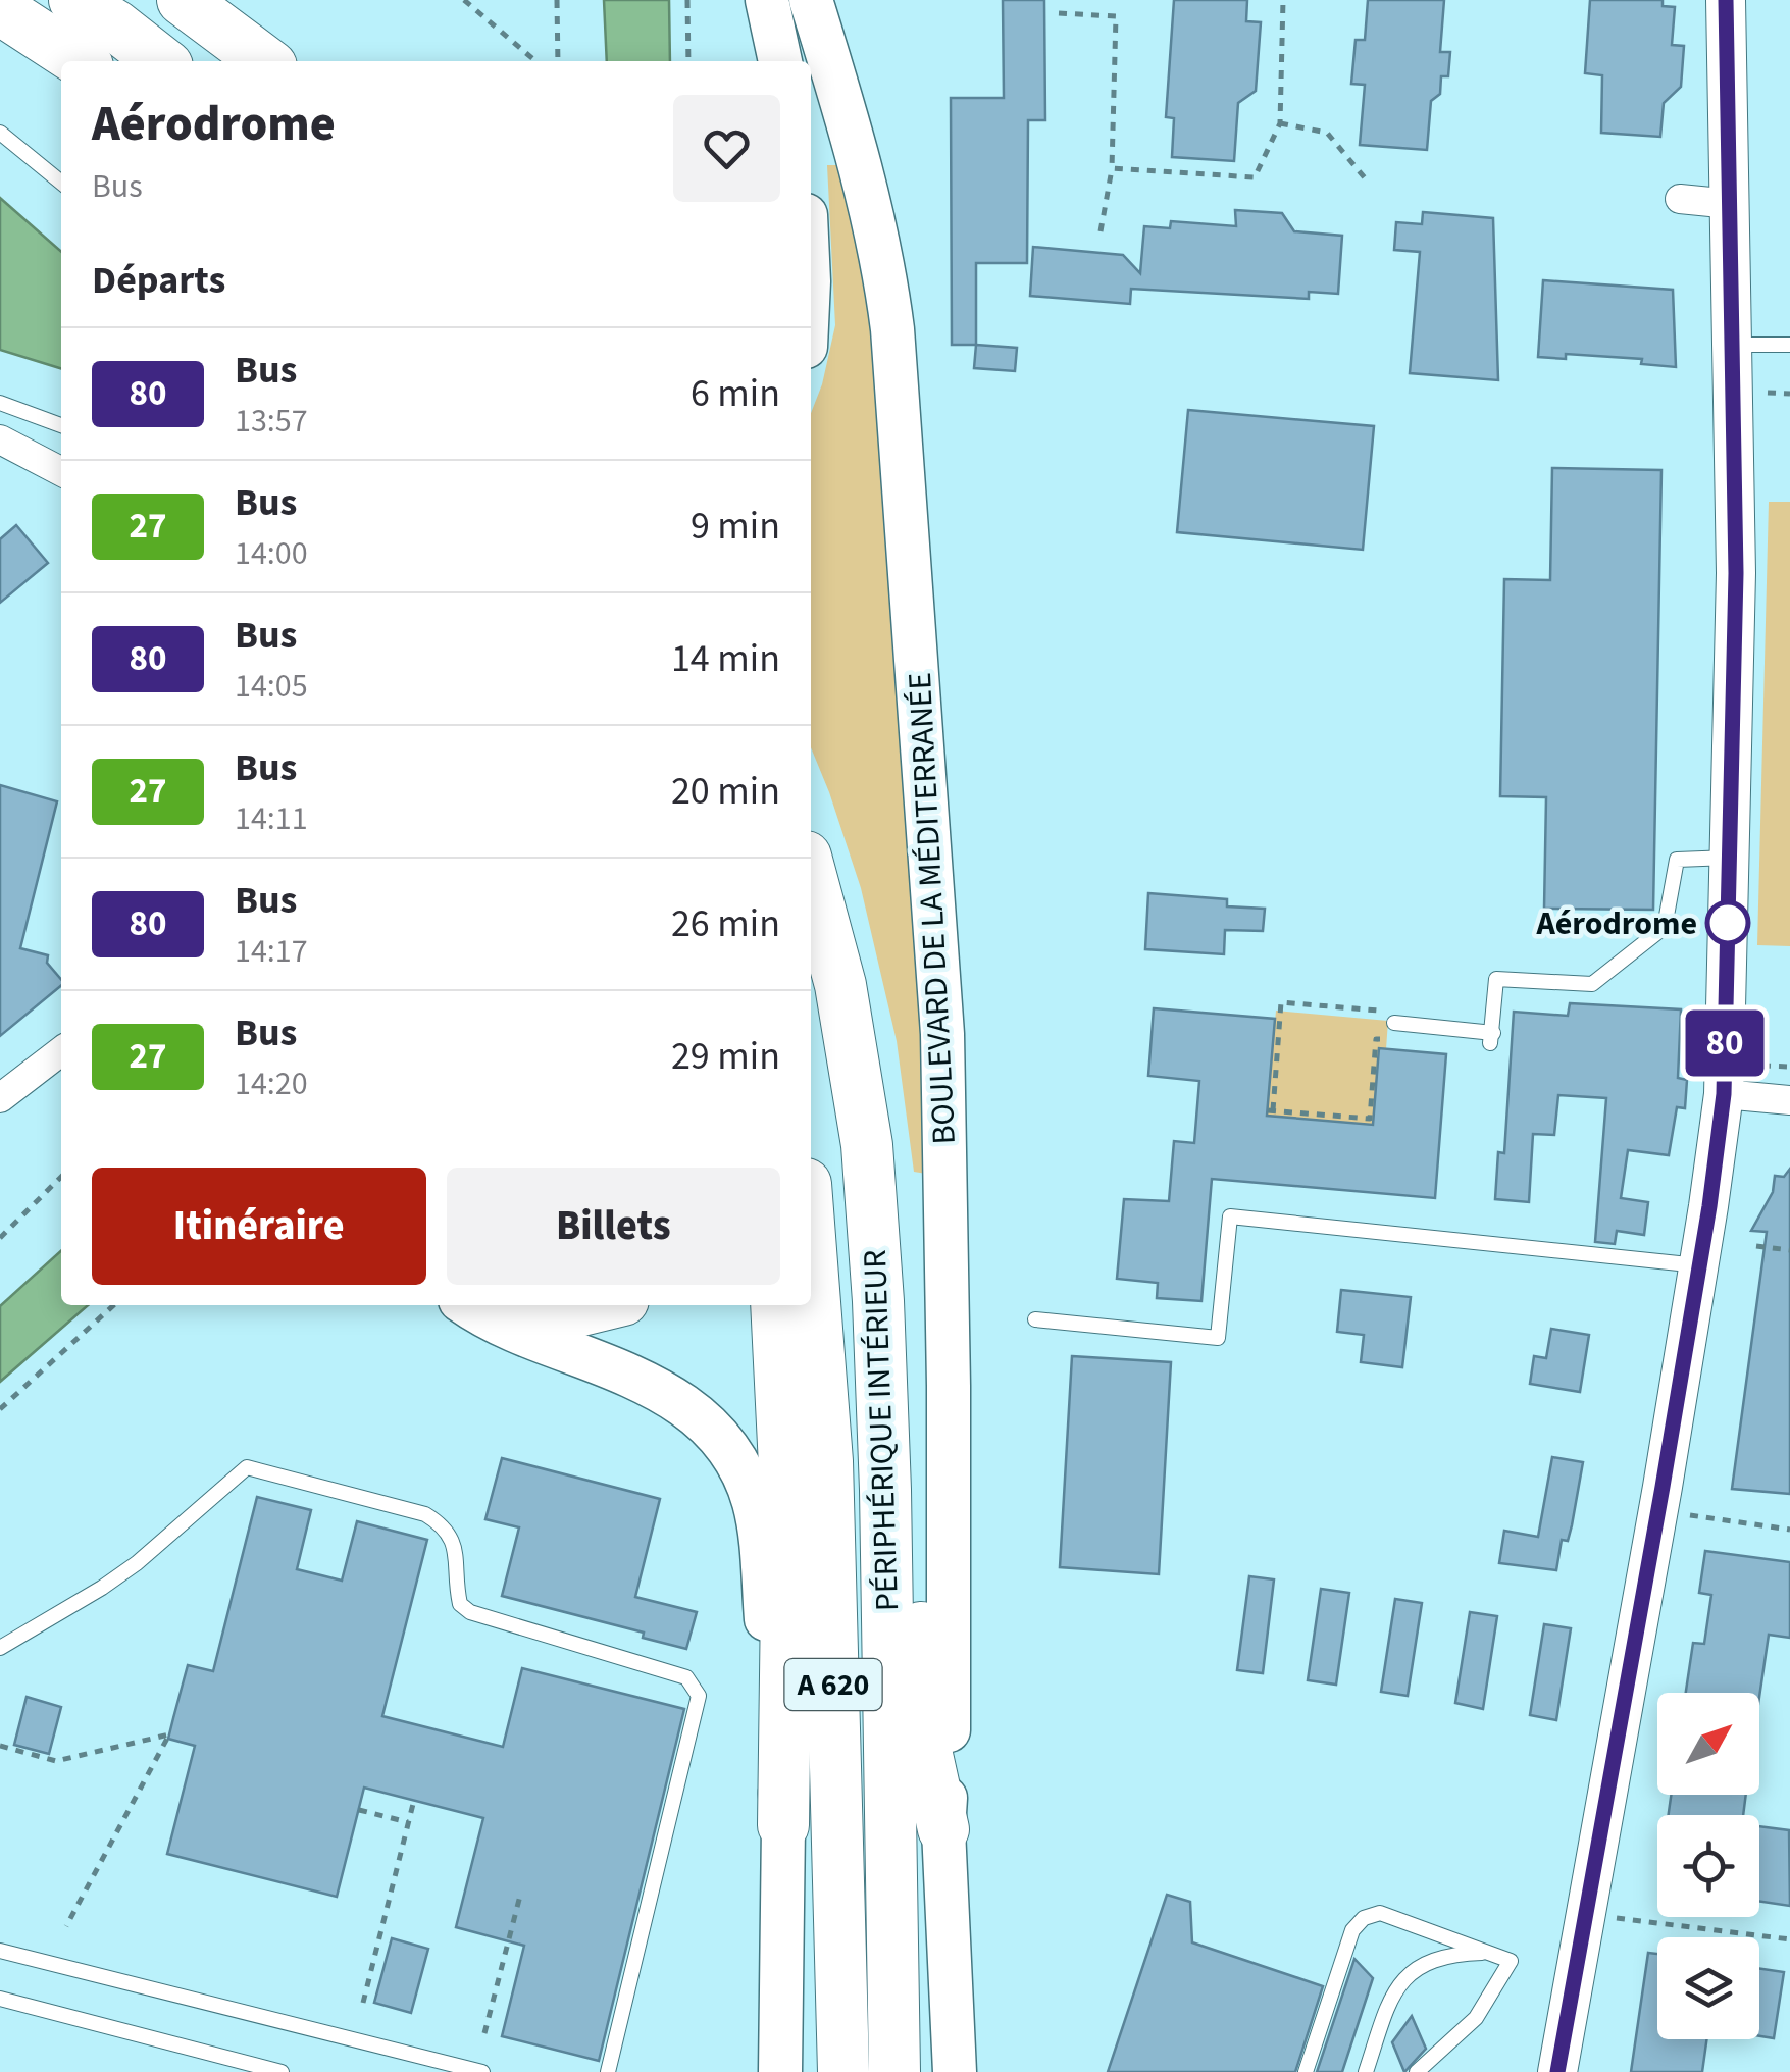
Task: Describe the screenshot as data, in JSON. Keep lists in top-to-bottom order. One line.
{"streets":{"highway":["PÉRIPHÉRIQUE INTÉRIEUR","A 620"],"main road":["BOULEVARD DE LA MÉDITERRANÉE"]},"places":["Aérodrome"],"lines":["bus line 80"],"north":"top right","page":{"on_map":"80","heading":[["Aérodrome","Bus"],"Départs"],"list":[{"mark":"80","name":"Bus","note":"13:57","value":"6 min"},{"mark":"27","name":"Bus","note":"14:00","value":"9 min"},{"mark":"80","name":"Bus","note":"14:05","value":"14 min"},{"mark":"27","name":"Bus","note":"14:11","value":"20 min"},{"mark":"80","name":"Bus","note":"14:17","value":"26 min"},{"mark":"27","name":"Bus","note":"14:20","value":"29 min"}],"buttons":["Itinéraire","Billets"]}}
